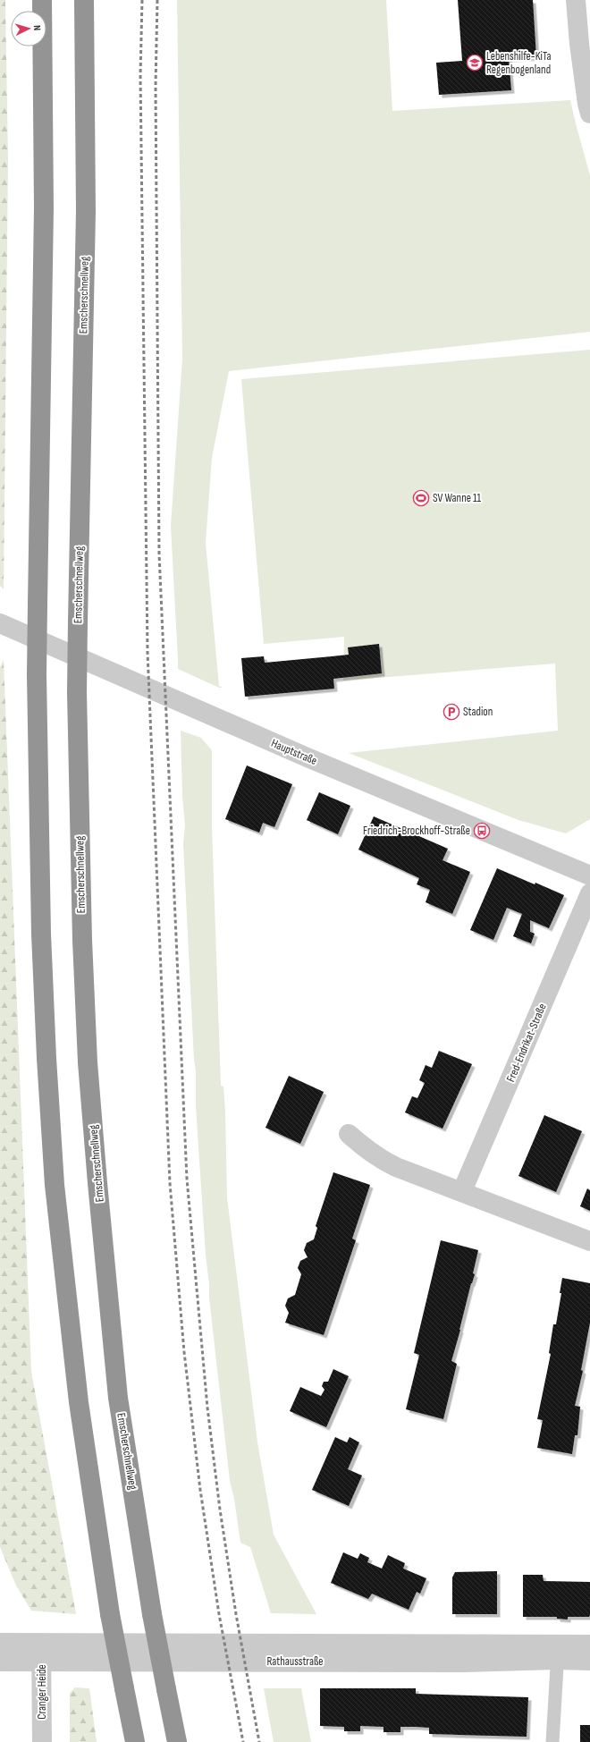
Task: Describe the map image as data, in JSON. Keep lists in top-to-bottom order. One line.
{"streets":{"highway":["Emscherschnellweg"],"street":["Hauptstraße","Fred-Endrikat-Straße","Rathausstraße","Cranger Heide"]},"crossings":[["Rathausstraße","Cranger Heide"]],"places":{"school or university":["Lebenshilfe-KiTa Regenbogenland"],"sports":["SV Wanne 11"],"parking":["Stadion"],"bus stop":["Friedrich-Brockhoff-Straße"]},"north":"right"}
